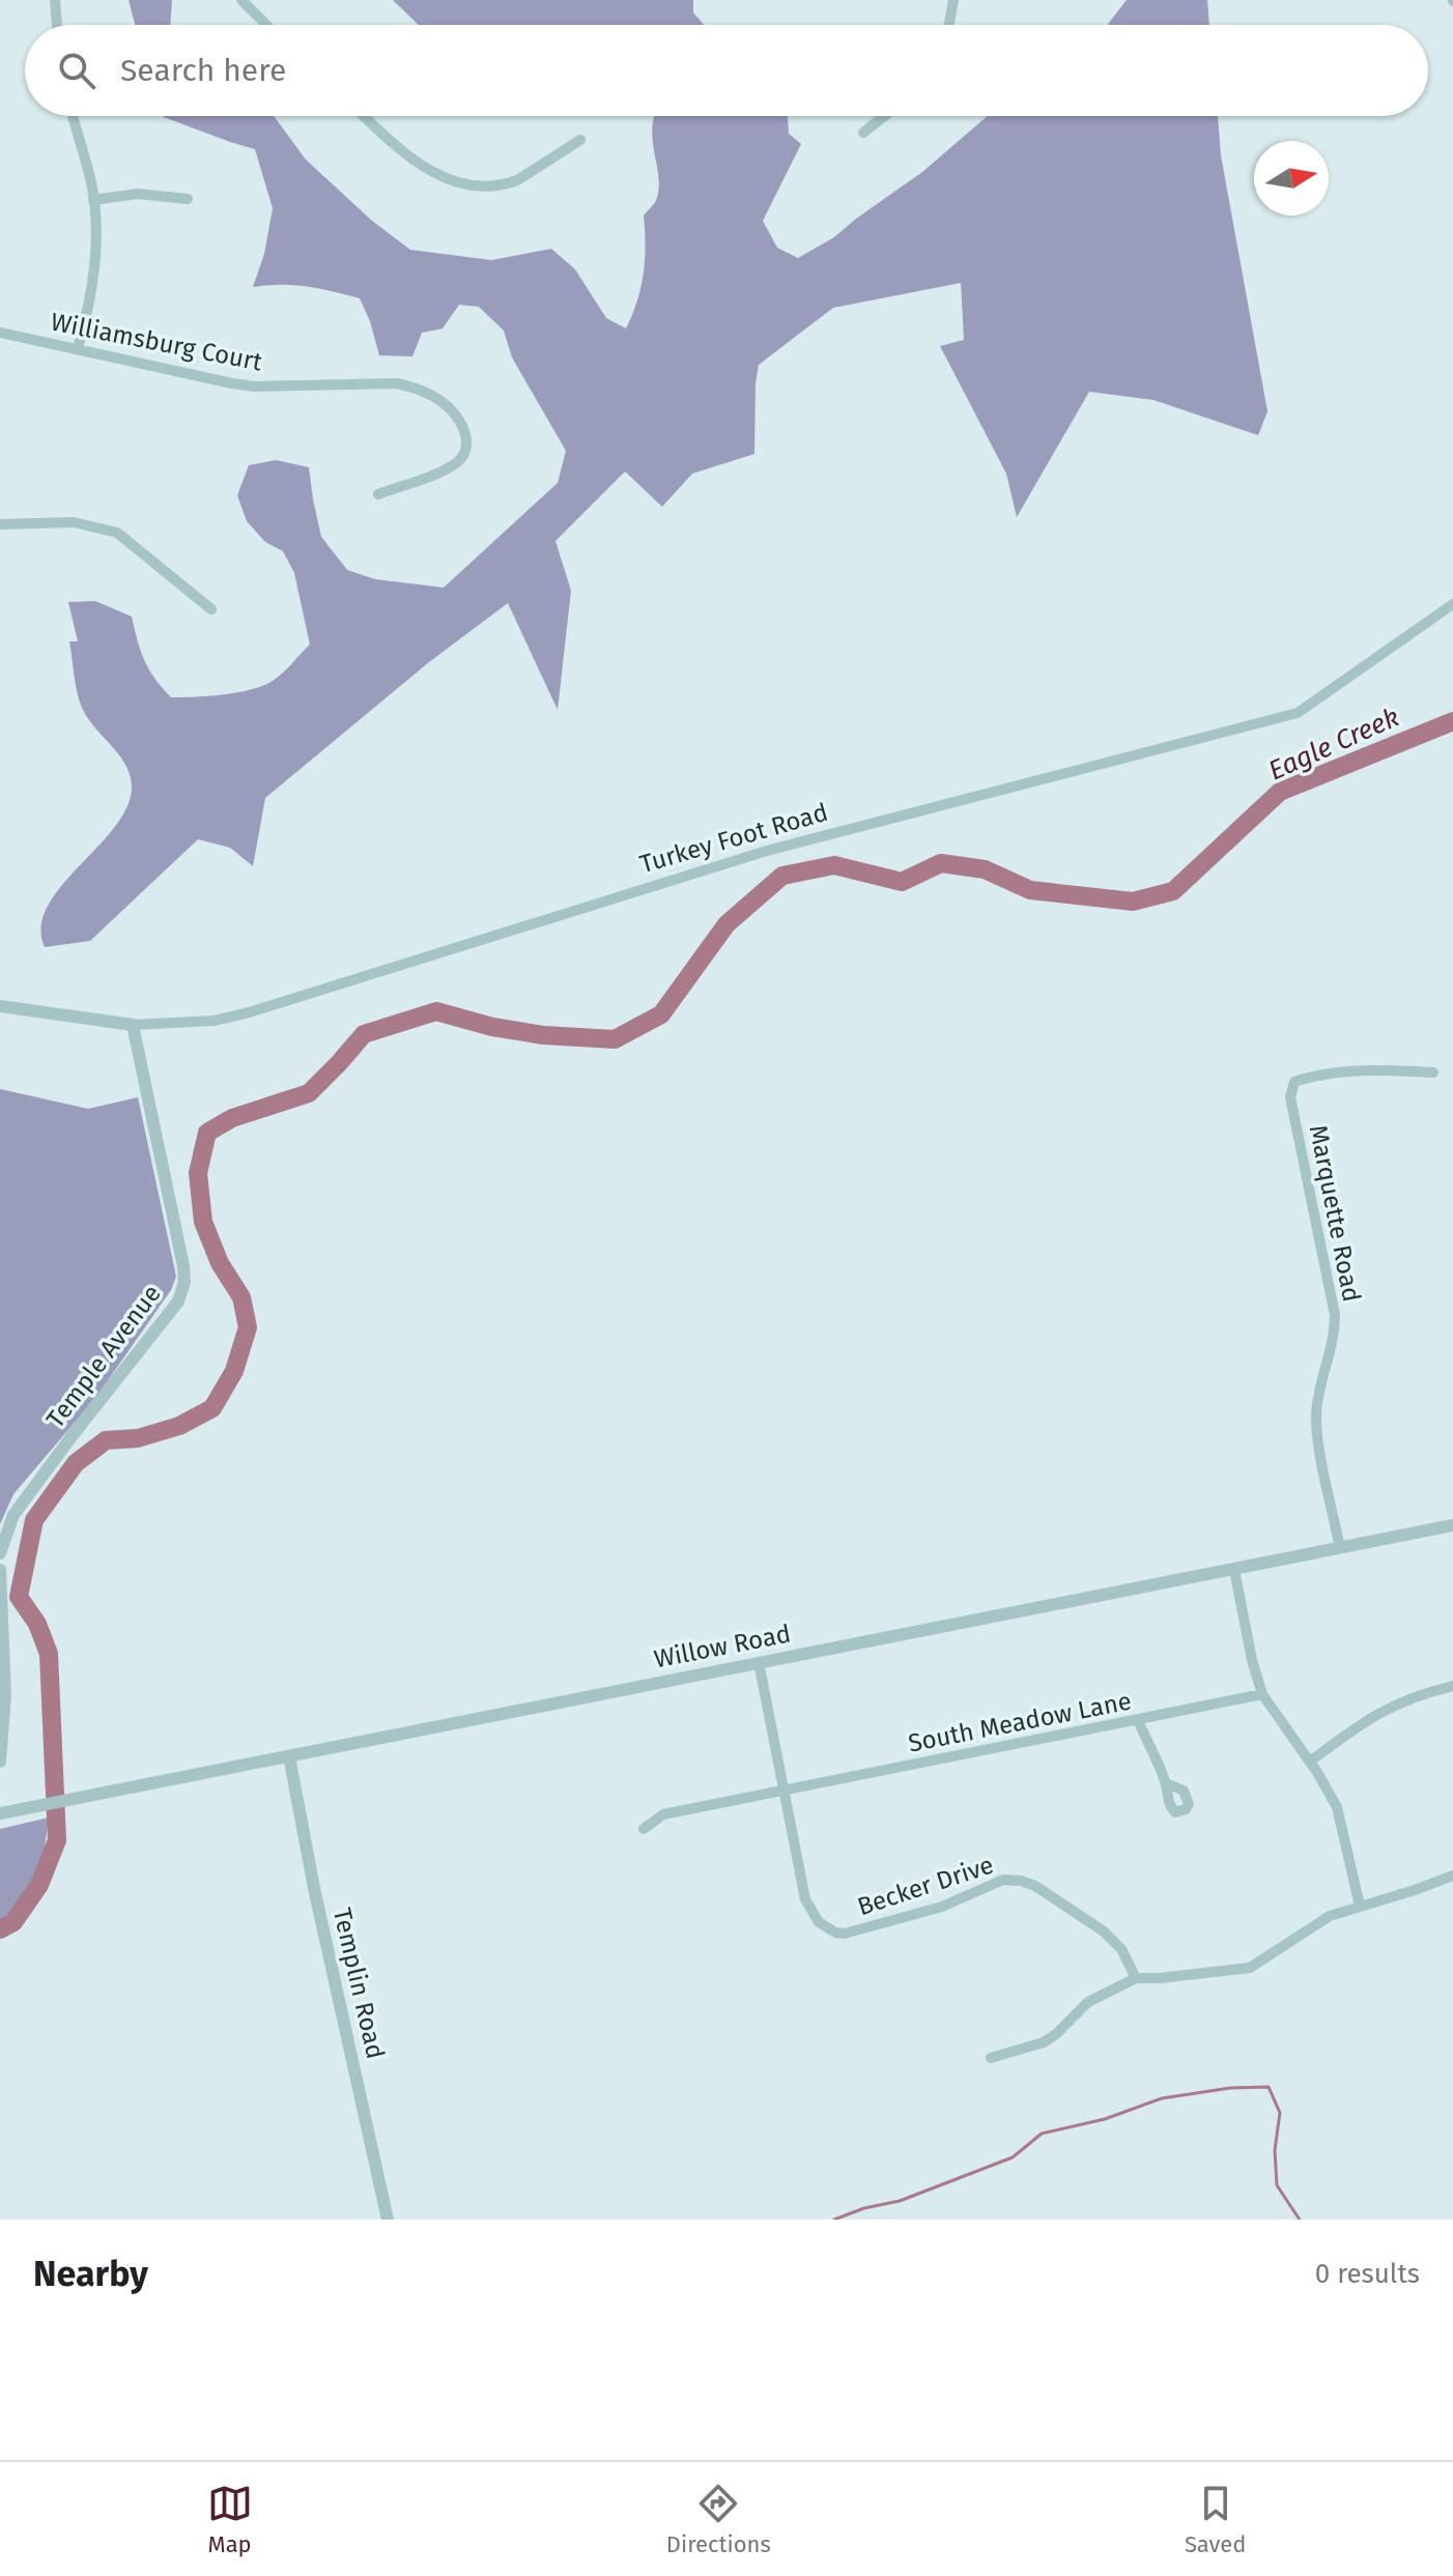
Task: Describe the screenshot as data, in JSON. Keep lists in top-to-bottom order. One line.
{"streets":{"street":["Williamsburg Court","Turkey Foot Road","Marquette Road","Temple Avenue","Willow Road","South Meadow Lane","Becker Drive","Templin Road"]},"crossings":[["Turkey Foot Road","Temple Avenue"],["Marquette Road","Willow Road"],["Willow Road","Becker Drive"],["Willow Road","Templin Road"],["South Meadow Lane","Becker Drive"]],"water":["Eagle Creek"],"north":"right","page":{"search":"Search here","heading":["Nearby","0 results"],"nav":["Map","Directions","Saved"]}}
